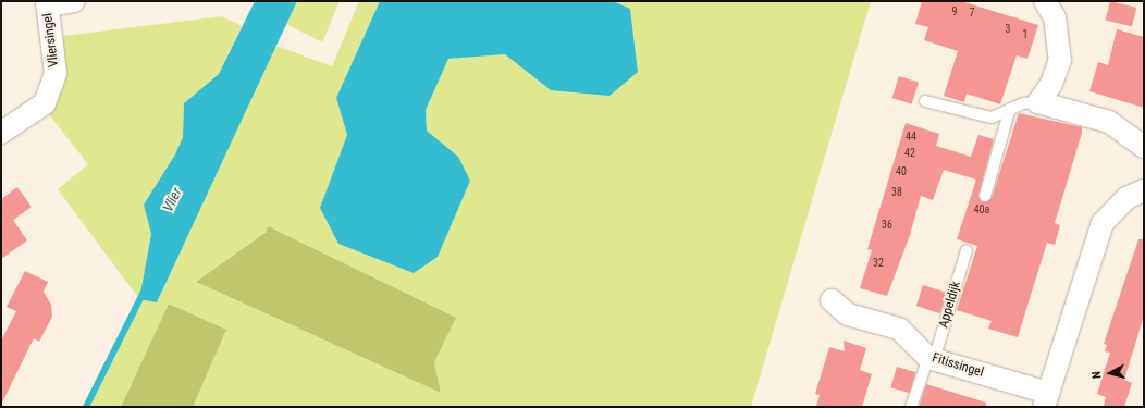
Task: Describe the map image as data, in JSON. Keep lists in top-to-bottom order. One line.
{"streets":{"street":["Vliersingel","Fitissingel"],"lane":["Appeldijk"]},"crossings":[["Appeldijk","Fitissingel"]],"water":["Vlier"],"house_numbers":["9","7","3","1","44","42","40","38","40a","36","32"],"north":"left"}
